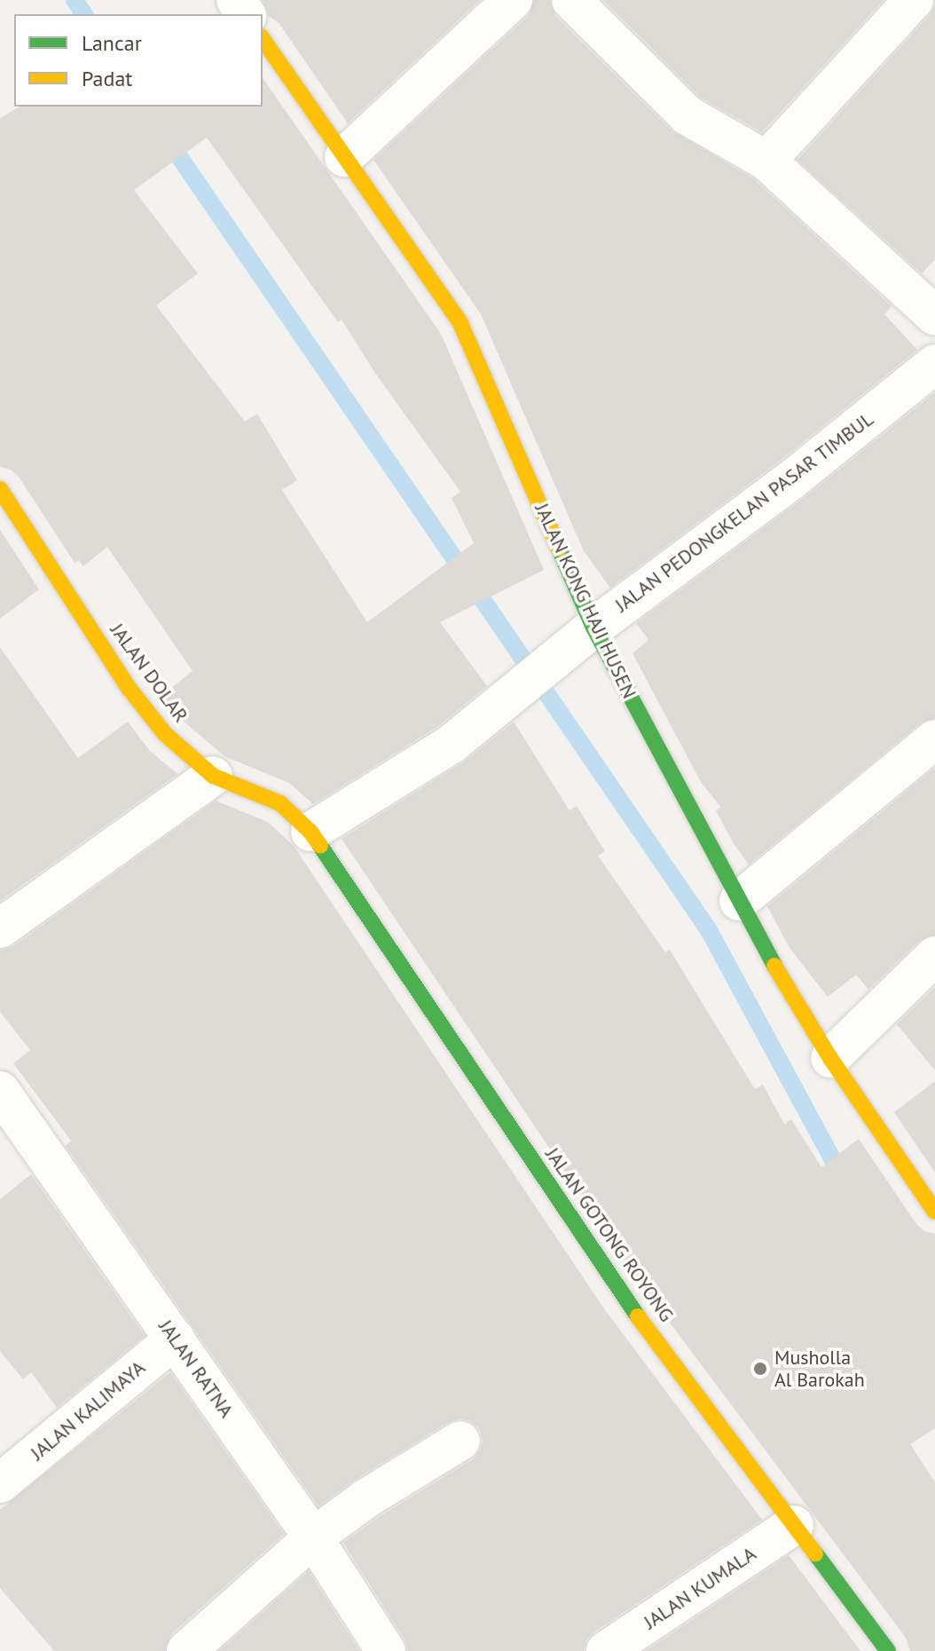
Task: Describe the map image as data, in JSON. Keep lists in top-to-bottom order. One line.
{"streets":{"street":["JALAN PEDONGKELAN PASAR TIMBUL","JALAN KONG HAJI HUSEN","JALAN DOLAR","JALAN GOTONG ROYONG","JALAN RATNA","JALAN KALIMAYA","JALAN KUMALA"]},"crossings":[["JALAN PEDONGKELAN PASAR TIMBUL","JALAN KONG HAJI HUSEN"],["JALAN PEDONGKELAN PASAR TIMBUL","JALAN DOLAR"],["JALAN PEDONGKELAN PASAR TIMBUL","JALAN GOTONG ROYONG"],["JALAN DOLAR","JALAN GOTONG ROYONG"],["JALAN GOTONG ROYONG","JALAN KUMALA"],["JALAN RATNA","JALAN KALIMAYA"]],"places":["Musholla Al Barokah"],"legend":["Lancar","Padat"]}
